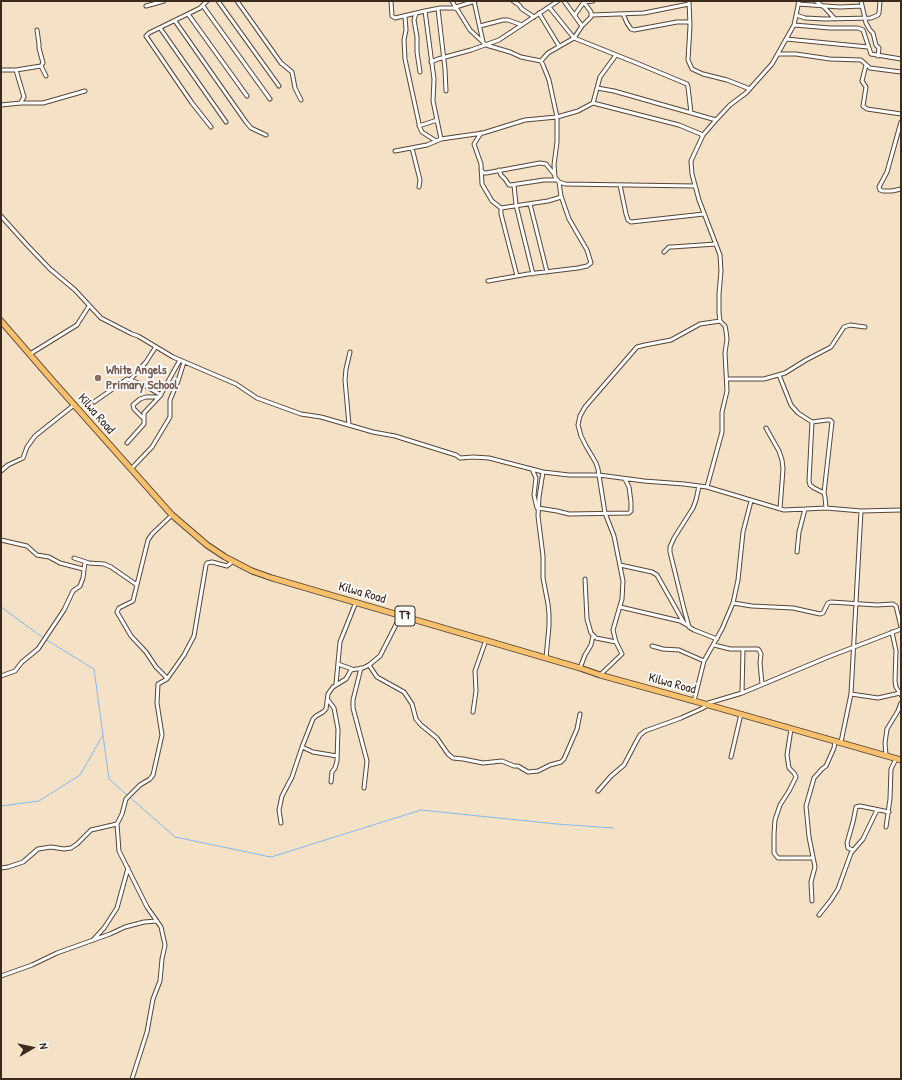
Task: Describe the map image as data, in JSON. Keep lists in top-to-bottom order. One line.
{"streets":{"highway":["Kilwa Road","T7"]},"places":["White Angels Primary School"],"north":"right"}
